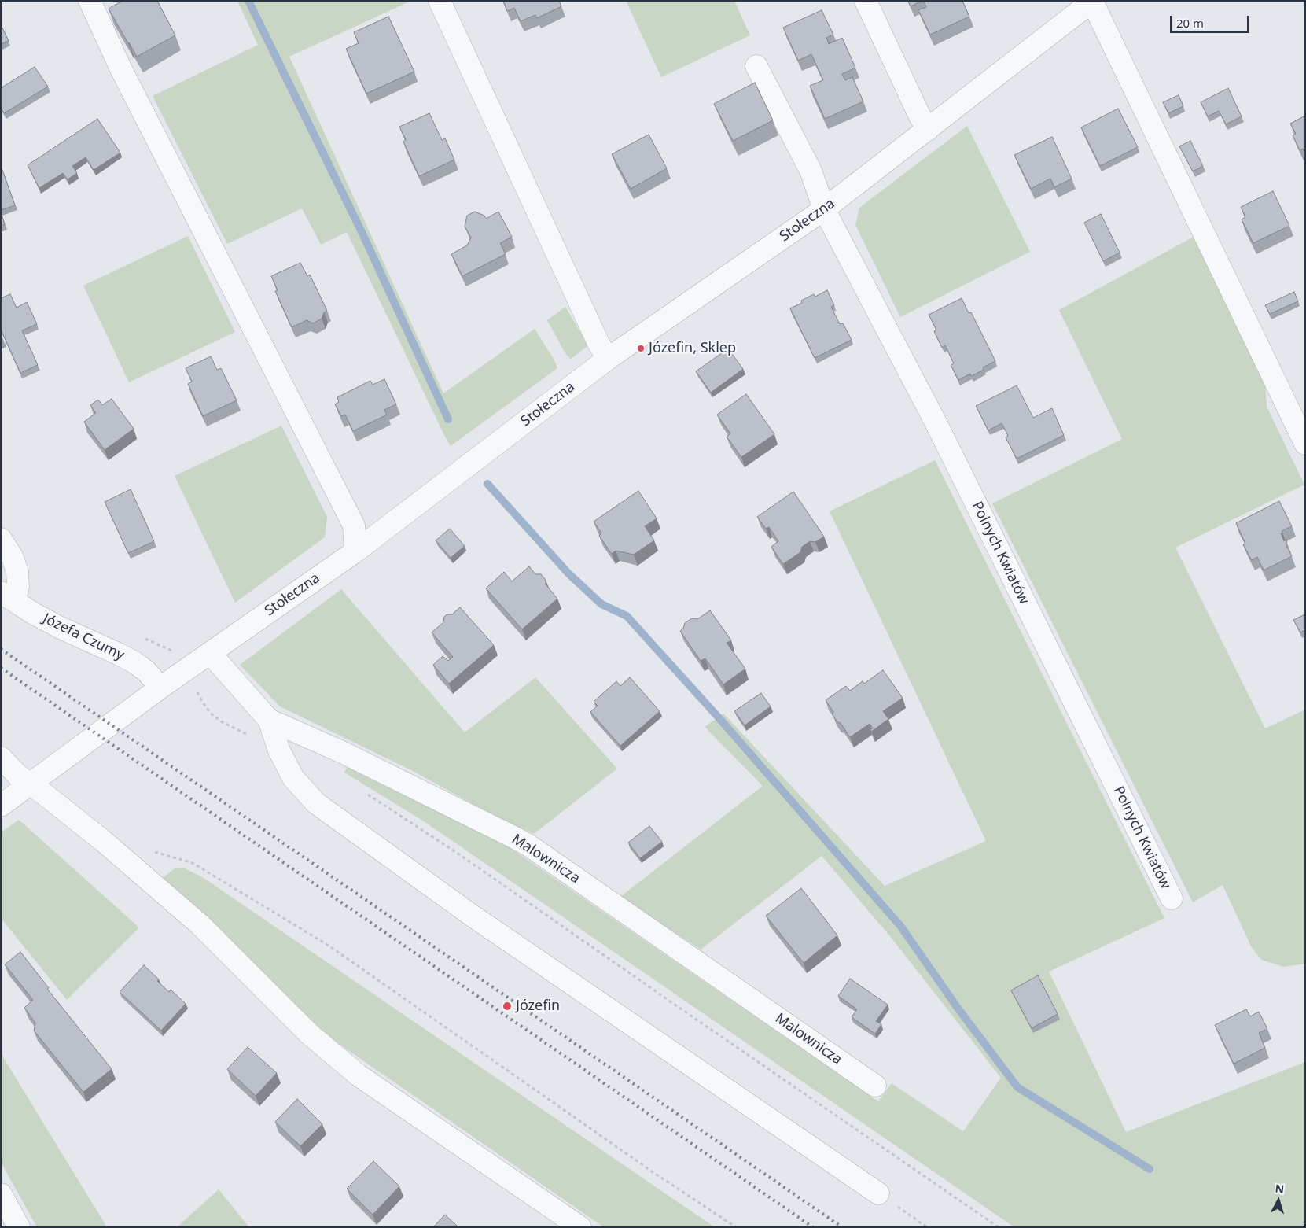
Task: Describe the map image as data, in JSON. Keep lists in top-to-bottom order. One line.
{"streets":{"street":["Stołeczna","Polnych Kwiatów","Józefa Czumy","Malownicza"]},"crossings":[["Stołeczna","Polnych Kwiatów"],["Stołeczna","Józefa Czumy"],["Stołeczna","Malownicza"]],"places":["Józefin, Sklep","Józefin"],"scale_bar":"20 m","north":"top"}
